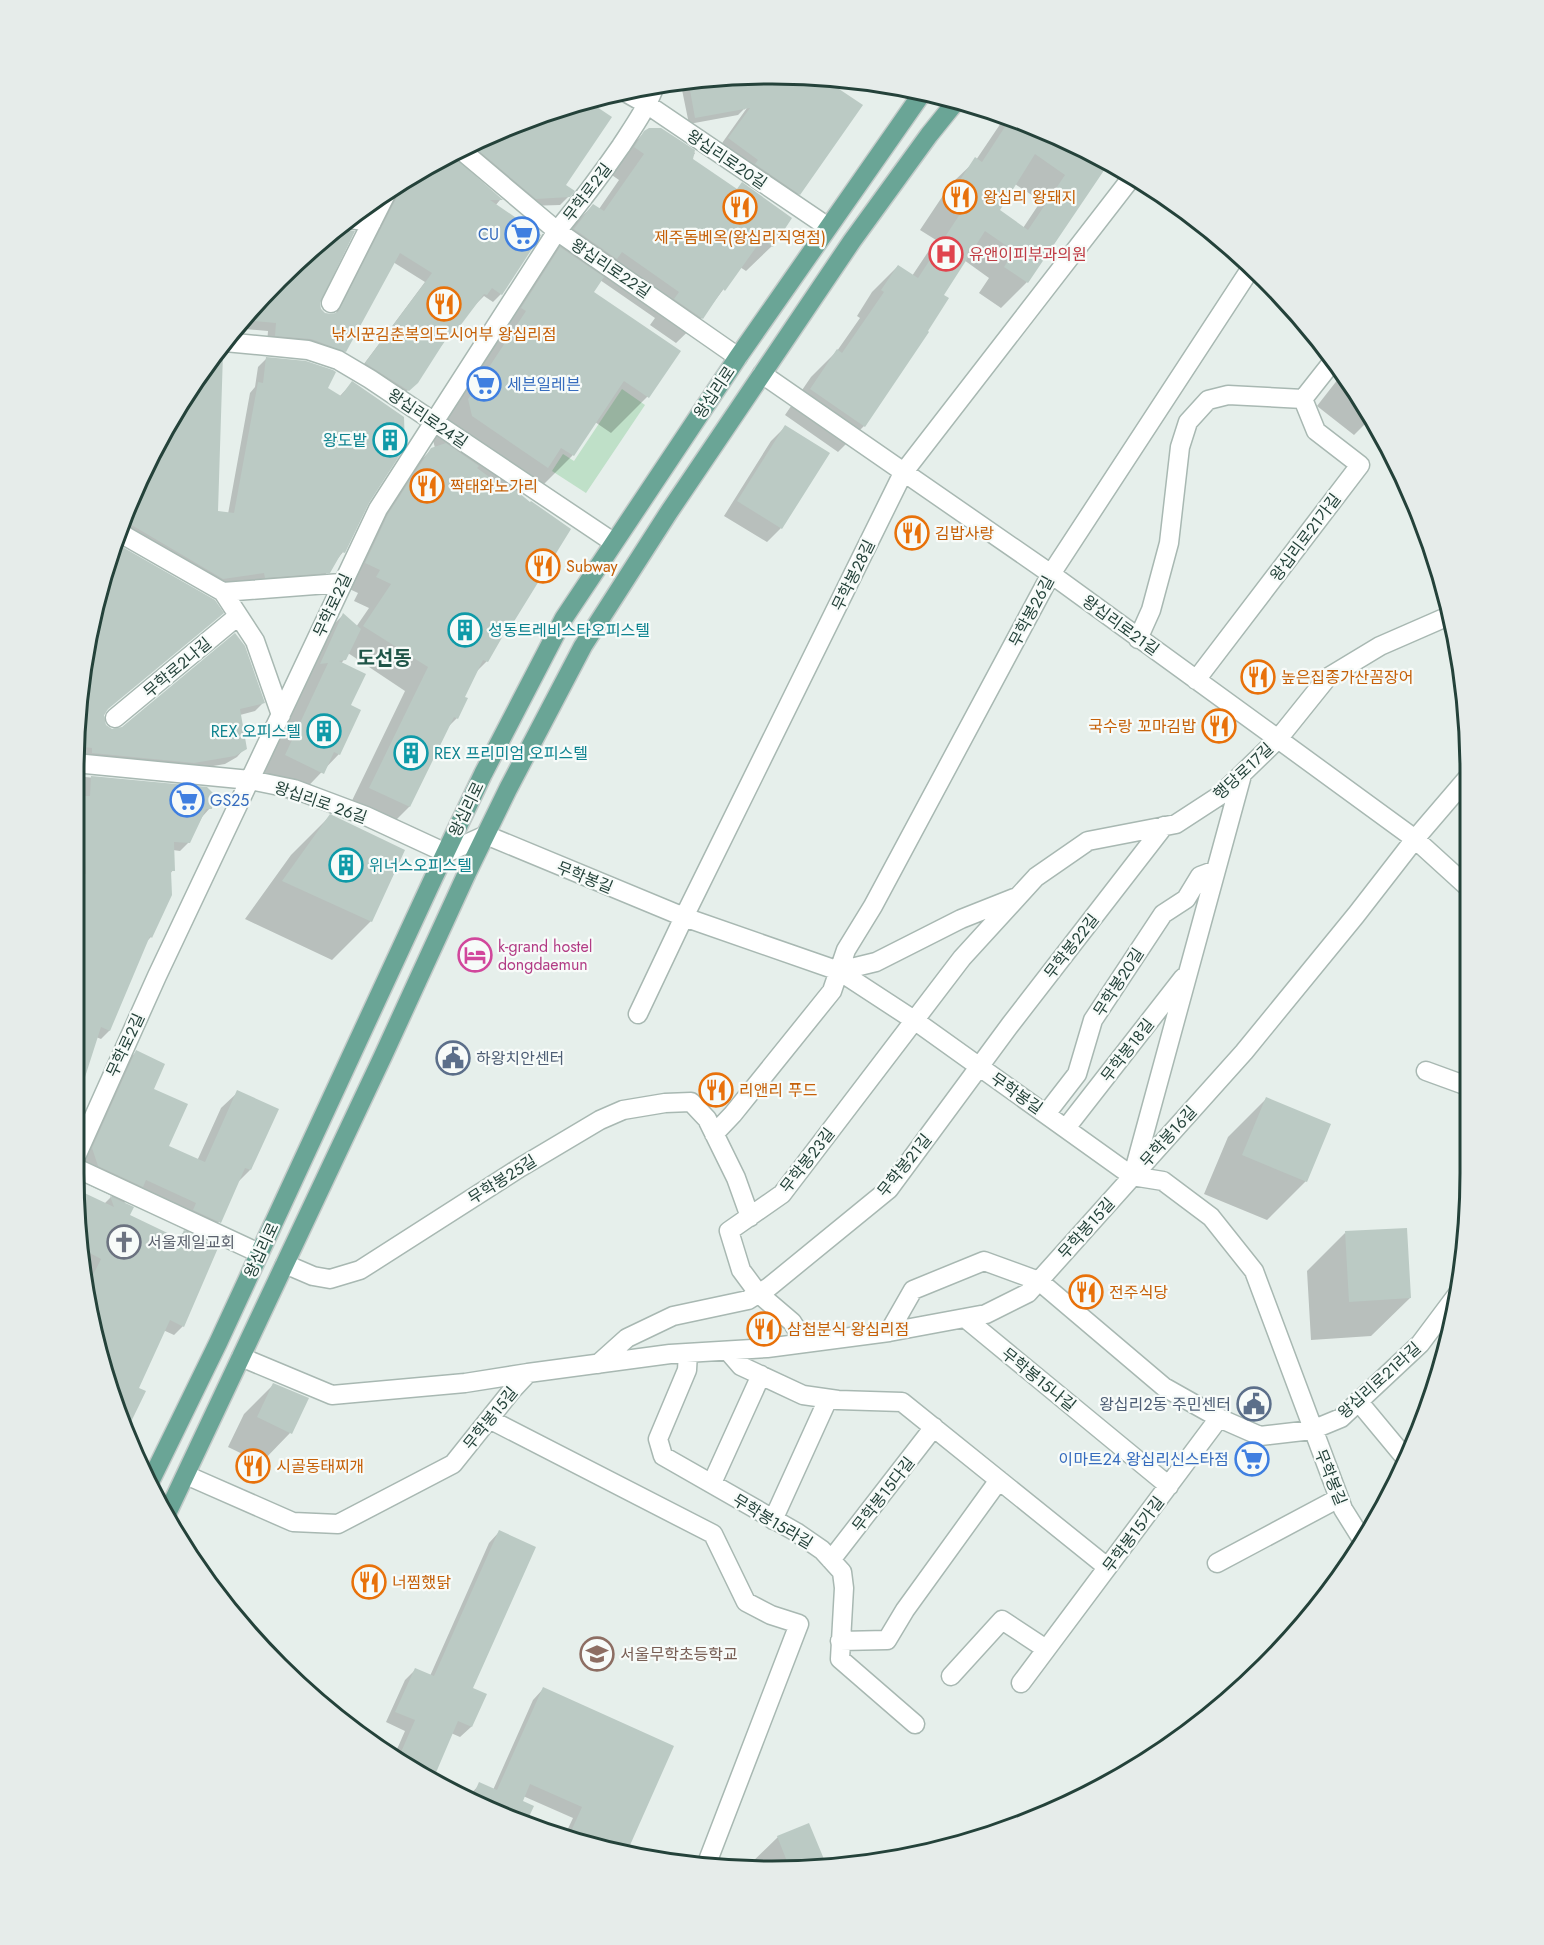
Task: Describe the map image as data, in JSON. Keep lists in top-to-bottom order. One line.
{"streets":{"main road":["왕십리로"],"street":["왕십리로20길","무학로2길","왕십리로22길","왕십리로24길","왕십리로21가길","무학봉28길","무학봉26길","왕십리로21길","무학로2나길","행당로17길","왕십리로 26길","무학봉길","무학봉22길","무학봉20길","무학봉18길","무학봉16길","무학봉23길","무학봉21길","무학봉25길","무학봉15길","무학봉15나길","왕십리로21라길","무학봉15다길","무학봉15라길","무학봉15가길"]},"crossings":[["왕십리로20길","무학로2길"],["왕십리로20길","왕십리로"],["무학로2길","왕십리로22길"],["무학로2길","왕십리로24길"],["무학로2길","왕십리로 26길"],["왕십리로22길","왕십리로"],["왕십리로","왕십리로24길"],["왕십리로","왕십리로21길"],["왕십리로","왕십리로 26길"],["왕십리로","무학봉길"],["왕십리로","무학봉25길"],["왕십리로","무학봉15길"],["왕십리로21가길","왕십리로21길"],["무학봉28길","왕십리로21길"],["무학봉28길","무학봉길"],["무학봉26길","왕십리로21길"],["무학봉26길","행당로17길"],["무학봉26길","무학봉길"],["왕십리로21길","행당로17길"],["왕십리로21길","무학봉16길"],["행당로17길","무학봉길"],["행당로17길","무학봉22길"],["행당로17길","무학봉16길"],["행당로17길","무학봉23길"],["무학봉길","무학봉22길"],["무학봉길","무학봉20길"],["무학봉길","무학봉18길"],["무학봉길","무학봉16길"],["무학봉길","무학봉23길"],["무학봉길","무학봉21길"],["무학봉길","무학봉15길"],["무학봉길","왕십리로21라길"],["무학봉22길","무학봉21길"],["무학봉20길","무학봉16길"],["무학봉18길","무학봉16길"],["무학봉16길","무학봉15길"],["무학봉23길","무학봉21길"],["무학봉23길","무학봉25길"],["무학봉21길","무학봉15길"],["무학봉15길","무학봉15나길"],["무학봉15길","무학봉15라길"],["무학봉15나길","무학봉15가길"],["무학봉15다길","무학봉15라길"]],"districts":["도선동"],"places":{"restaurant":["왕십리 왕돼지","제주돔베옥(왕십리직영점)","낚시꾼김춘복의도시어부 왕십리점","짝태와노가리","김밥사랑","Subway","높은집종가산꼼장어","국수랑 꼬마김밥","리앤리 푸드","전주식당","삼첩분식 왕십리점","시골동태찌개","너찜했닭"],"supermarket":["CU","세븐일레븐","GS25","이마트24 왕십리신스타점"],"hospital":["유앤이피부과의원"],"building":["왕도밭","성동트레비스타오피스텔","REX 오피스텔","REX 프리미엄 오피스텔","위너스오피스텔"],"hotel":["k-grand hostel dongdaemun"],"public building":["하왕치안센터","왕십리2동 주민센터"],"church":["서울제일교회"],"school or university":["서울무학초등학교"]}}
